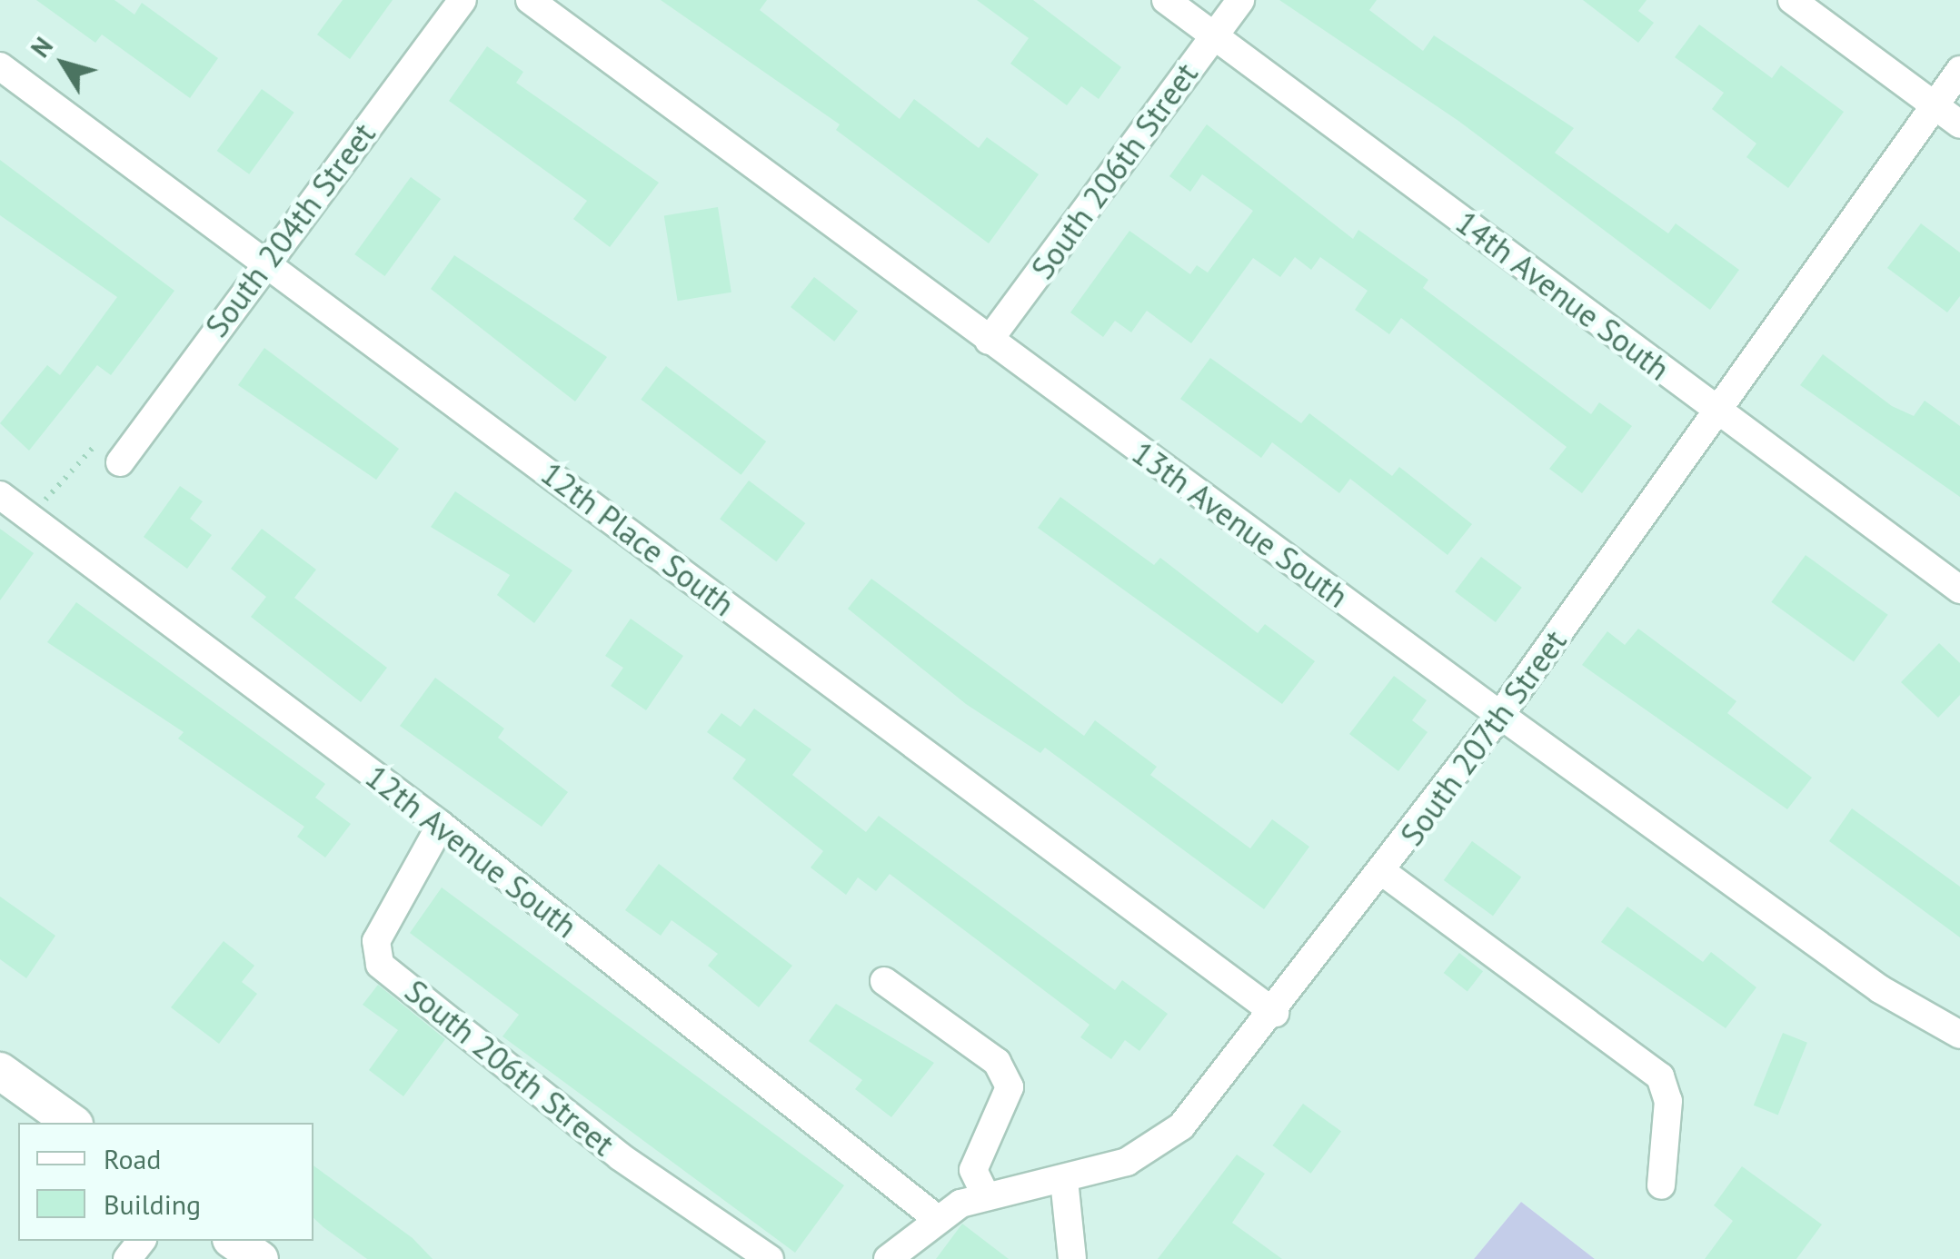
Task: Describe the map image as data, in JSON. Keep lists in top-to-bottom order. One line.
{"streets":{"street":["South 206th Street","South 204th Street","14th Avenue South","13th Avenue South","12th Place South","South 207th Street","12th Avenue South"]},"crossings":[["South 206th Street","14th Avenue South"],["South 206th Street","13th Avenue South"],["South 206th Street","12th Avenue South"],["South 204th Street","12th Place South"],["14th Avenue South","South 207th Street"],["13th Avenue South","South 207th Street"],["12th Place South","South 207th Street"],["South 207th Street","12th Avenue South"]],"legend":["Road","Building"],"north":"top left"}
